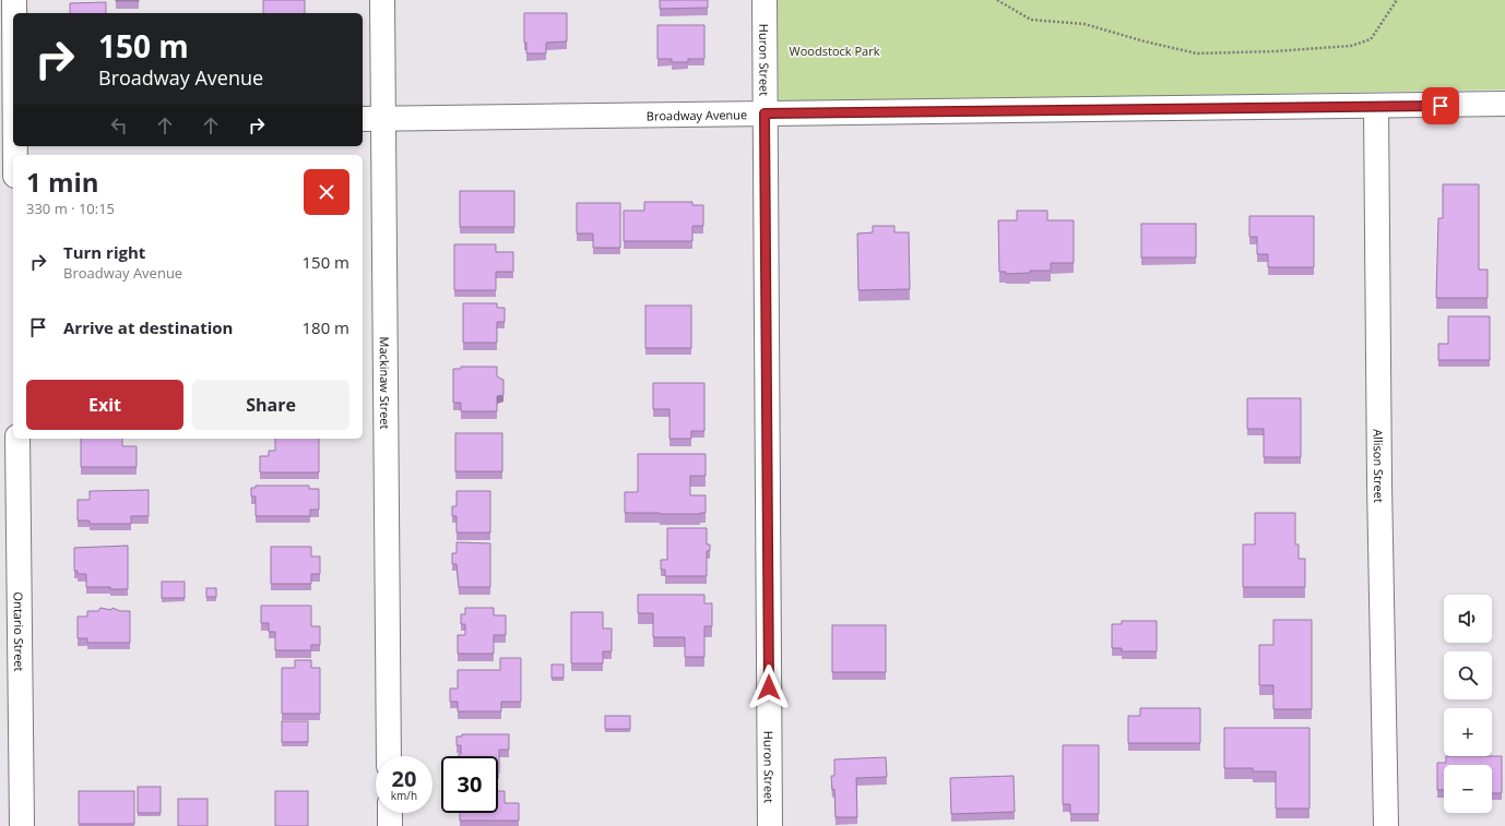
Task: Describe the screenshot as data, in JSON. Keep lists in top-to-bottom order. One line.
{"streets":{"street":["Huron Street","Broadway Avenue","Mackinaw Street","Allison Street","Ontario Street"]},"crossings":[["Huron Street","Broadway Avenue"],["Broadway Avenue","Mackinaw Street"],["Broadway Avenue","Allison Street"]],"parks":["Woodstock Park"],"page":{"turn":["150 m","Broadway Avenue"],"heading":["1 min","330 m · 10:15"],"list":[{"name":"Turn right","note":"Broadway Avenue","value":"150 m"},{"name":"Arrive at destination","value":"180 m"}],"buttons":["Exit","Share"],"map_buttons":["+","−"],"speed":"20 km/h","limit":"30"}}
